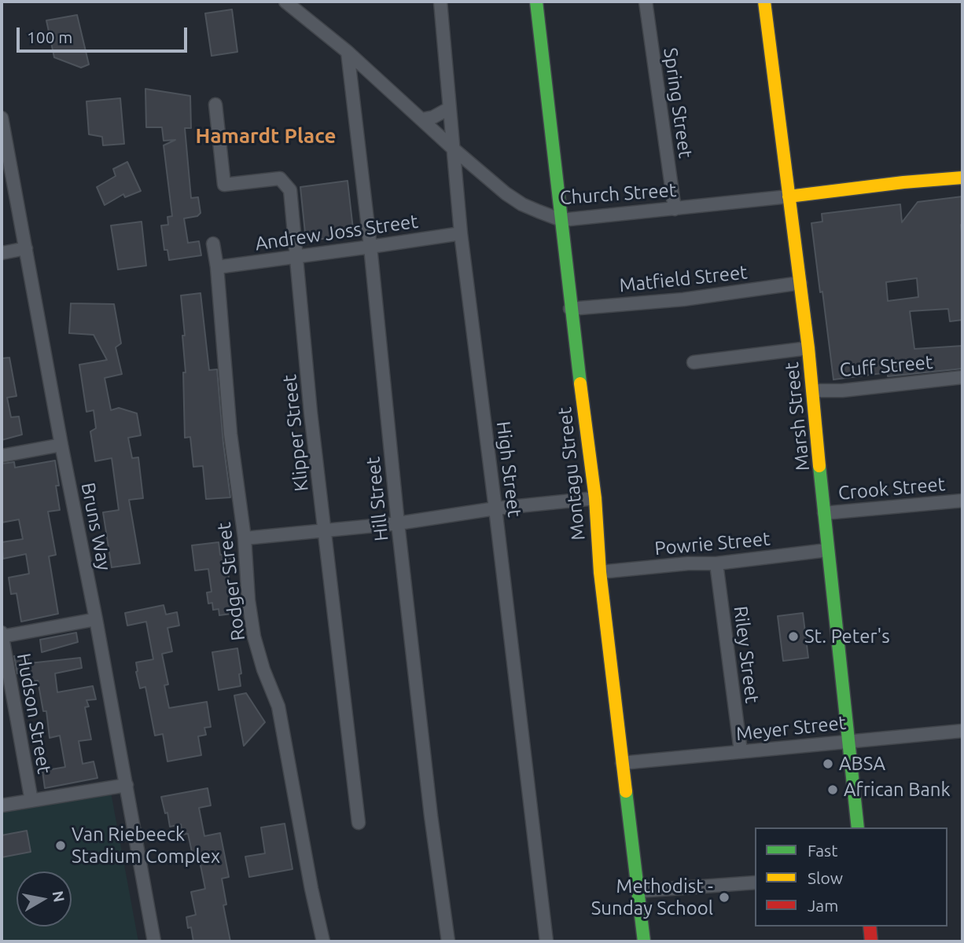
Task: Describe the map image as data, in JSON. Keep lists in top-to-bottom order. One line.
{"streets":{"street":["Spring Street","Church Street","Andrew Joss Street","Matfield Street","Cuff Street","Marsh Street","Klipper Street","High Street","Montagu Street","Crook Street","Hill Street","Bruns Way","Powrie Street","Rodger Street","Riley Street","Hudson Street","Meyer Street"]},"crossings":[["Spring Street","Church Street"],["Church Street","Marsh Street"],["Church Street","High Street"],["Church Street","Montagu Street"],["Church Street","Hill Street"],["Andrew Joss Street","Klipper Street"],["Andrew Joss Street","High Street"],["Andrew Joss Street","Hill Street"],["Andrew Joss Street","Rodger Street"],["Matfield Street","Marsh Street"],["Matfield Street","Montagu Street"],["Cuff Street","Marsh Street"],["Marsh Street","Crook Street"],["Marsh Street","Powrie Street"],["Marsh Street","Meyer Street"],["Montagu Street","Powrie Street"],["Montagu Street","Meyer Street"],["Powrie Street","Riley Street"],["Riley Street","Meyer Street"]],"districts":["Hamardt Place"],"places":["St. Peter's","ABSA","African Bank","Van Riebeeck Stadium Complex","Methodist - Sunday School"],"legend":["Fast","Slow","Jam"],"scale_bar":"100 m","north":"right"}
